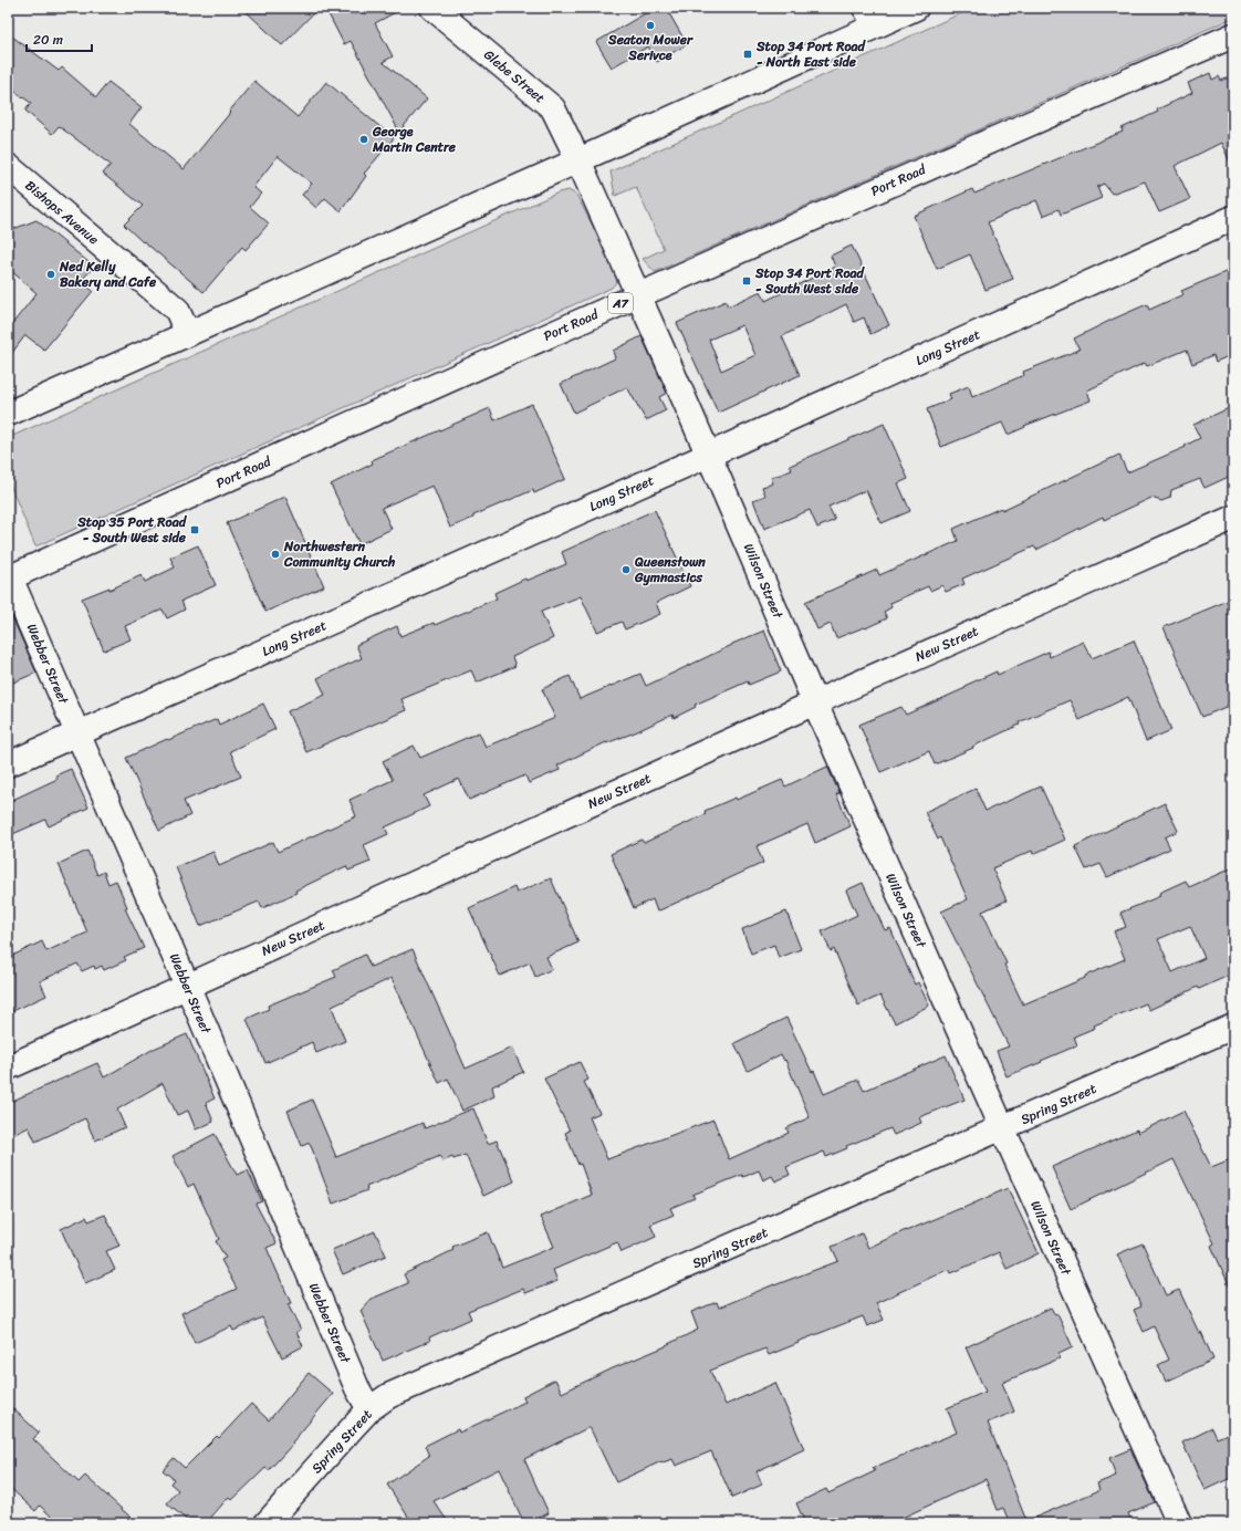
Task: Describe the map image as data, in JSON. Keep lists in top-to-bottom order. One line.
{"streets":{"main road":["Glebe Street","Port Road","Bishops Avenue","A7","Long Street","Wilson Street","New Street","Webber Street","Spring Street"]},"crossings":[["Glebe Street","Port Road"],["Glebe Street","Wilson Street"],["Port Road","Wilson Street"],["Port Road","Webber Street"],["Long Street","Wilson Street"],["Long Street","Webber Street"],["Wilson Street","New Street"],["Wilson Street","Spring Street"],["New Street","Webber Street"],["Webber Street","Spring Street"]],"places":{"other":["Seaton Mower Serivce","George Martin Centre","Ned Kelly Bakery and Cafe","Northwestern Community Church","Queenstown Gymnastics"],"transit":["Stop 34 Port Road - North East side","Stop 34 Port Road - South West side","Stop 35 Port Road - South West side"]},"scale_bar":"20 m"}
